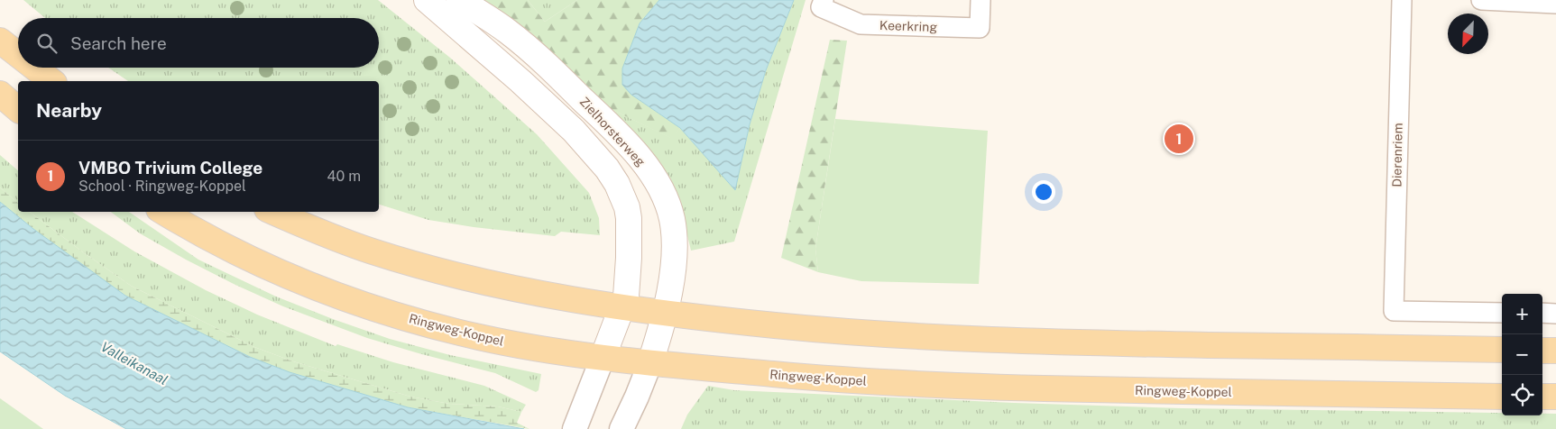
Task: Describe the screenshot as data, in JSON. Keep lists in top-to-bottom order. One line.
{"streets":{"main road":["Zielhorsterweg","Ringweg-Koppel"],"street":["Keerkring","Dierenriem"]},"crossings":[["Zielhorsterweg","Ringweg-Koppel"]],"water":["Valleikanaal"],"north":"bottom left","page":{"search":"Search here","heading":"Nearby","pins":"1","list":[{"mark":"1","name":"VMBO Trivium College","note":"School · Ringweg-Koppel","value":"40 m"}],"map_buttons":["+","−"]}}
